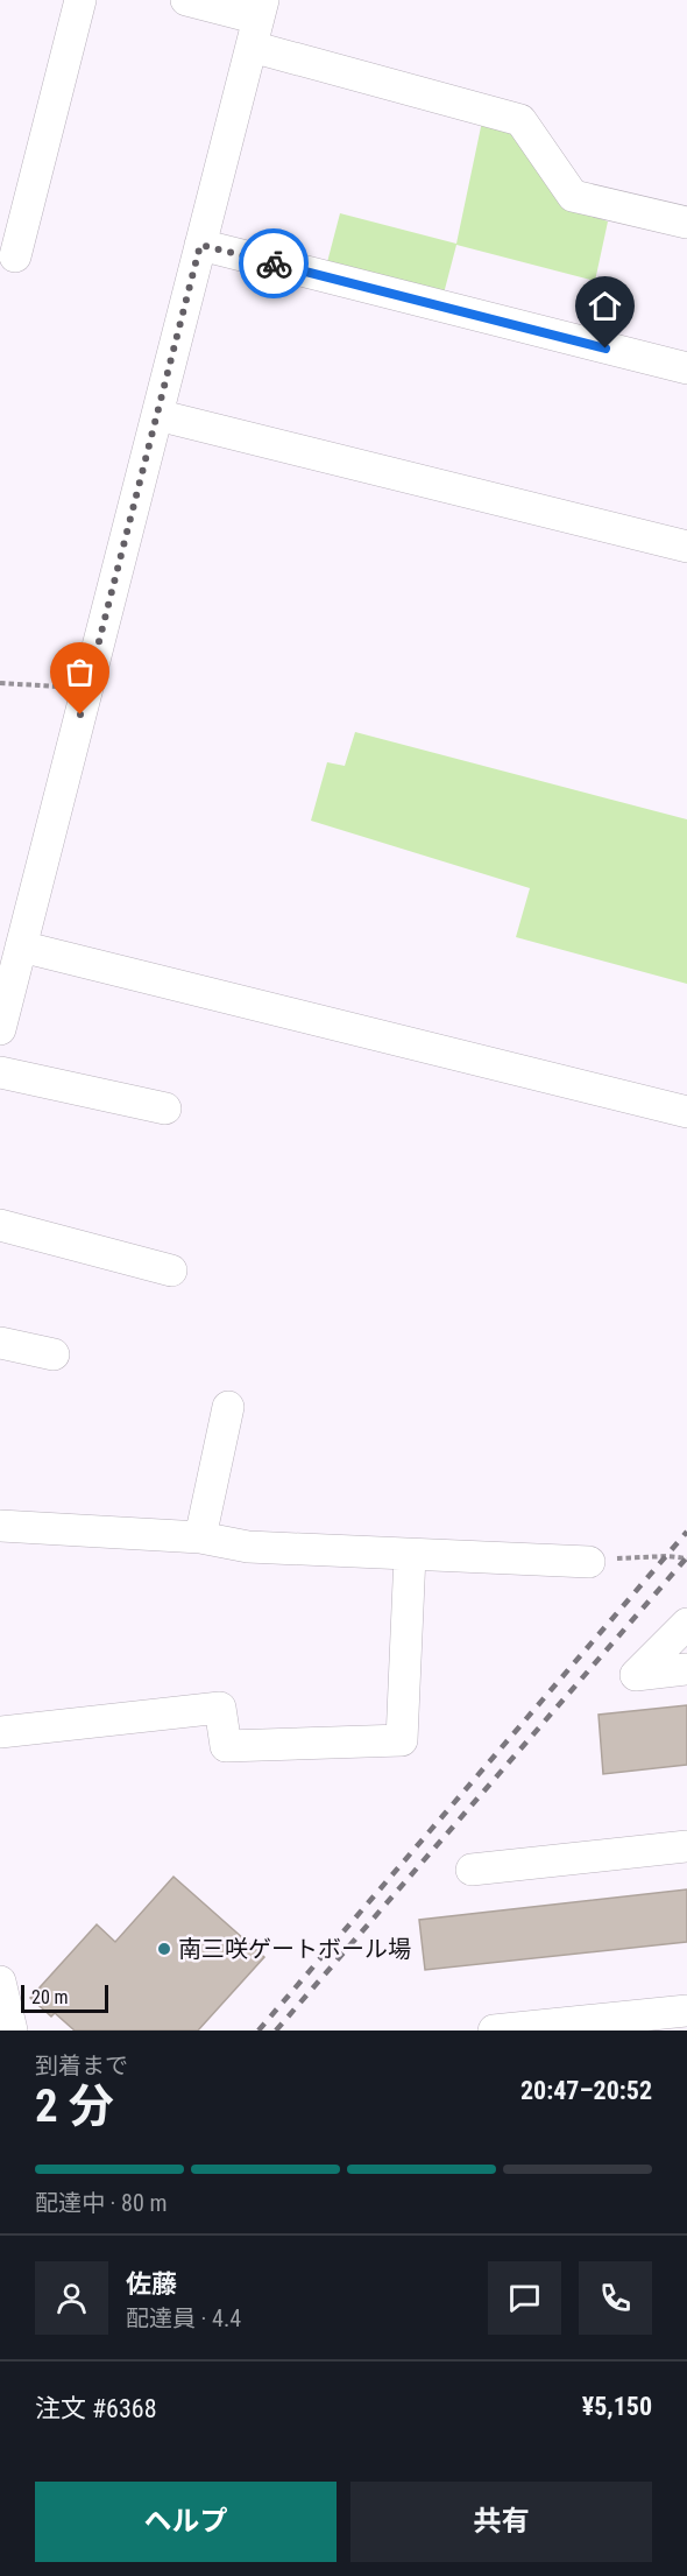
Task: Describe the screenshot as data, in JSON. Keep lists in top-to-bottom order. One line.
{"places":["南三咲ゲートボール場"],"scale_bar":"20 m","page":{"scale":"20 m","heading":["2 分","到着まで","20:47–20:52"],"panel":["佐藤","配達員 · 4.4","注文 #6368","¥5,150"],"bar":"配達中 · 80 m","buttons":["ヘルプ","共有"]}}
